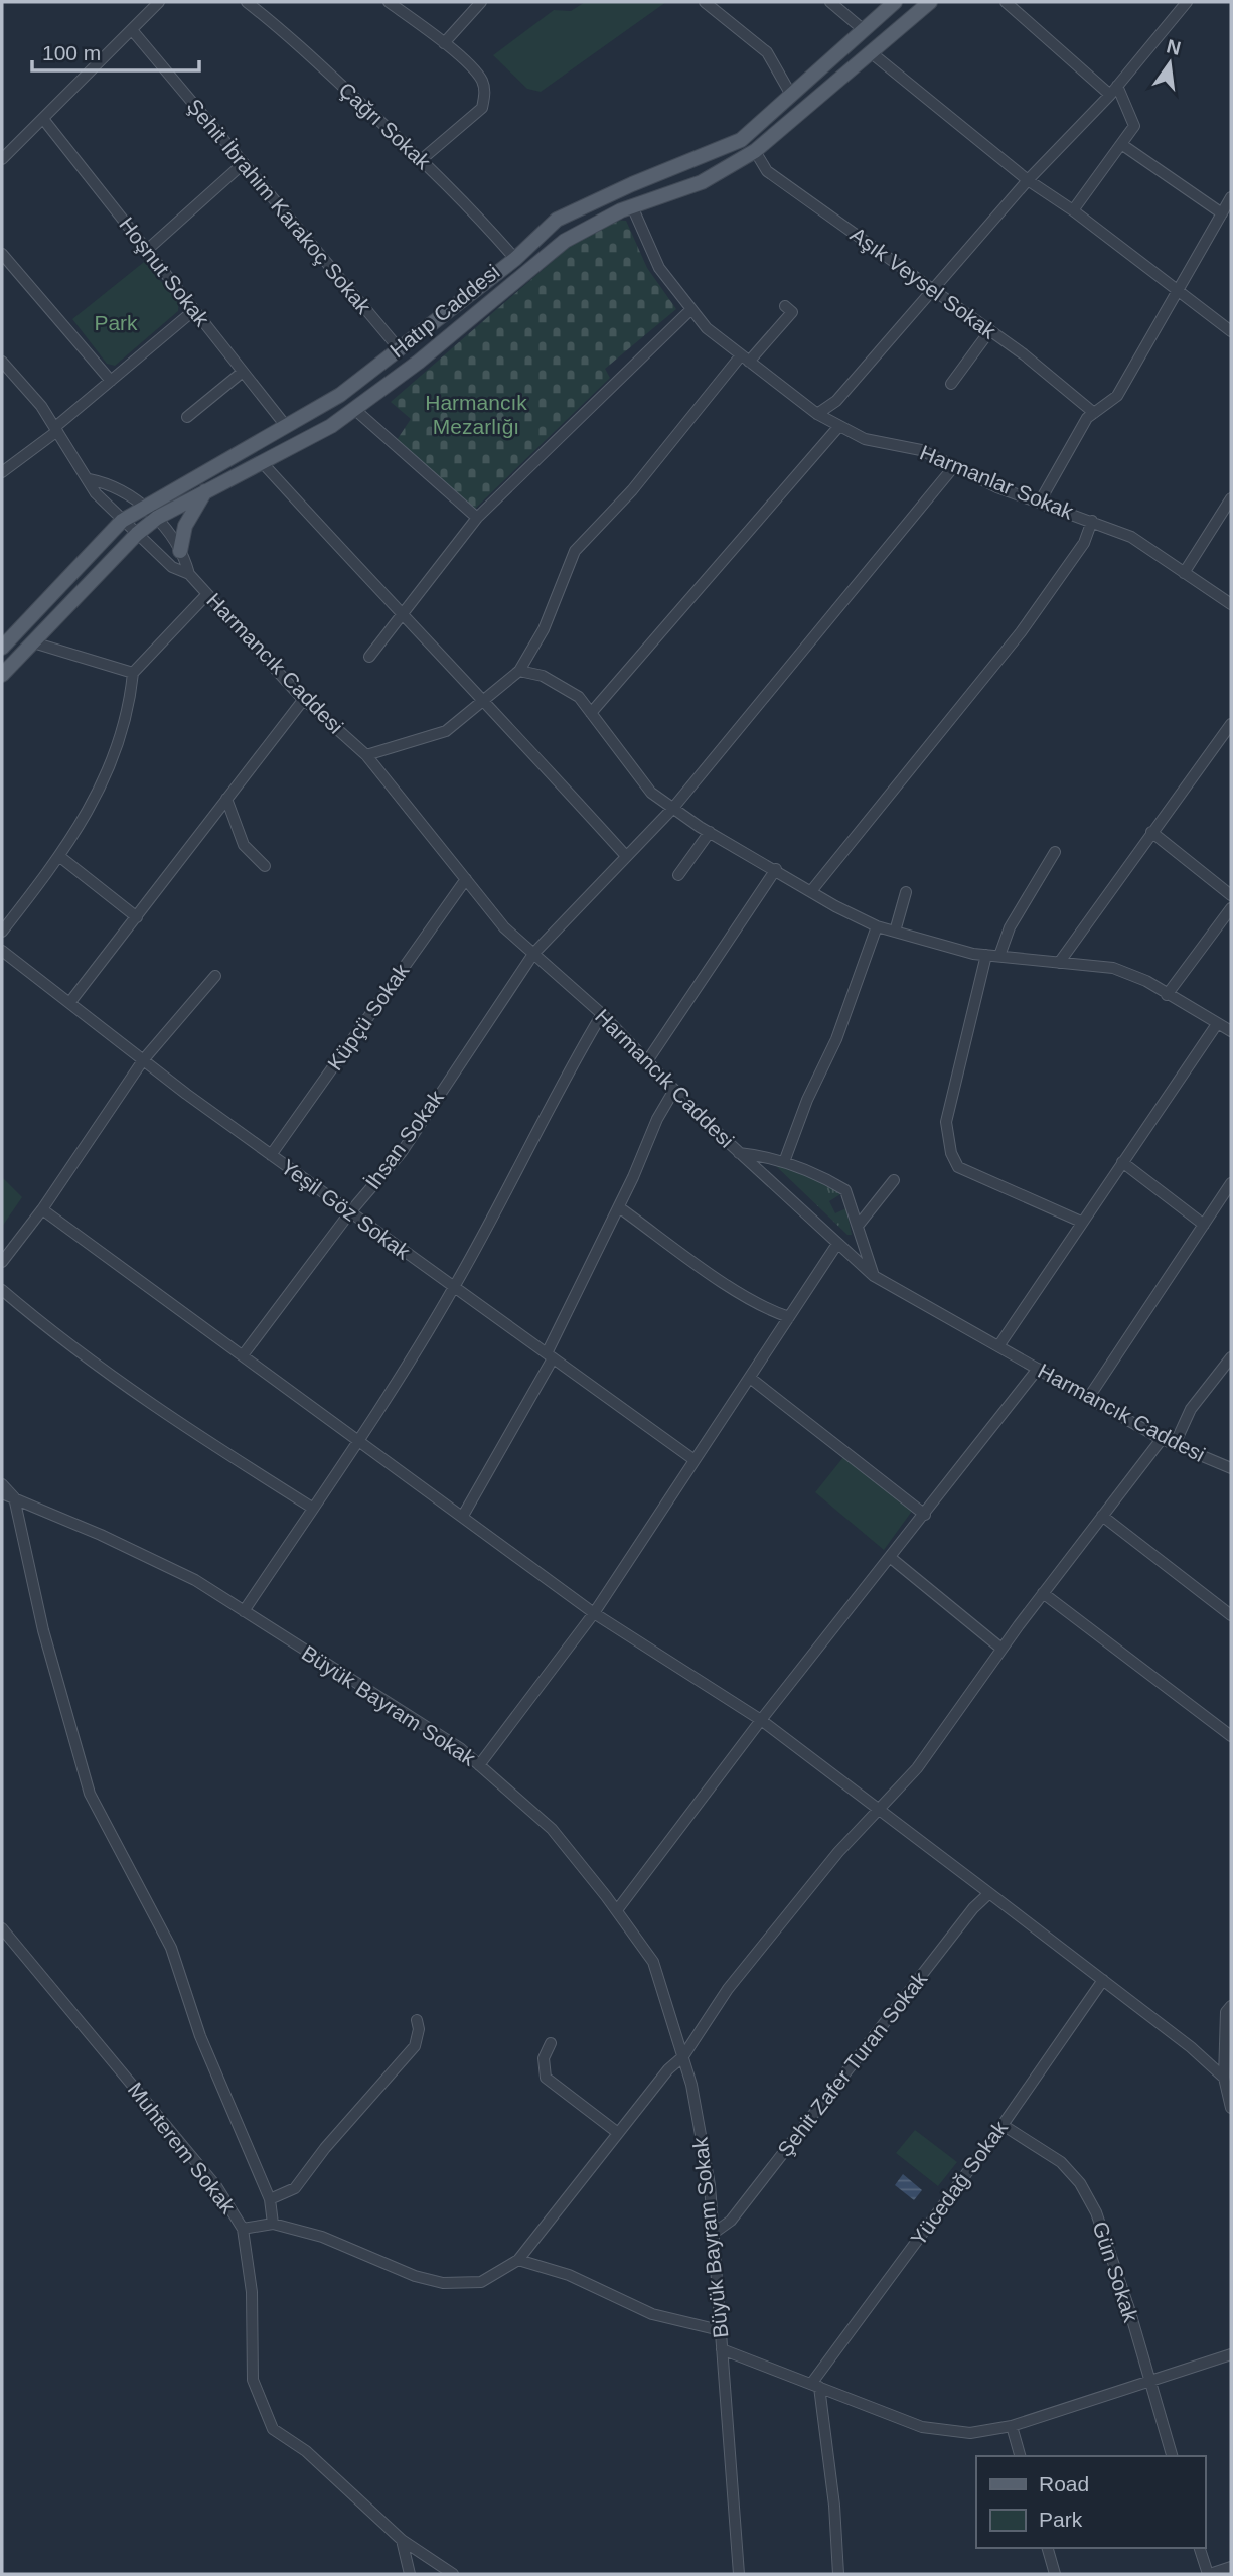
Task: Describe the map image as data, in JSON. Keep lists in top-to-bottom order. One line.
{"streets":{"main road":["Hatıp Caddesi"],"street":["Çağrı Sokak","Şehit İbrahim Karakoç Sokak","Hoşnut Sokak","Aşık Veysel Sokak","Harmanlar Sokak","Harmancık Caddesi","Küpçü Sokak","İhsan Sokak","Yeşil Göz Sokak","Büyük Bayram Sokak","Şehit Zafer Turan Sokak","Muhterem Sokak","Yücedağ Sokak","Gün Sokak"]},"crossings":[["Çağrı Sokak","Hatıp Caddesi"],["Şehit İbrahim Karakoç Sokak","Hatıp Caddesi"],["Hoşnut Sokak","Hatıp Caddesi"],["Aşık Veysel Sokak","Hatıp Caddesi"],["Hatıp Caddesi","Harmanlar Sokak"],["Harmanlar Sokak","İhsan Sokak"],["Harmancık Caddesi","Küpçü Sokak"],["Harmancık Caddesi","İhsan Sokak"],["Küpçü Sokak","Yeşil Göz Sokak"],["İhsan Sokak","Yeşil Göz Sokak"],["Büyük Bayram Sokak","Şehit Zafer Turan Sokak"],["Yücedağ Sokak","Gün Sokak"]],"parks":["Park","Harmancık Mezarlığı"],"legend":["Road","Park"],"scale_bar":"100 m","north":"top"}
